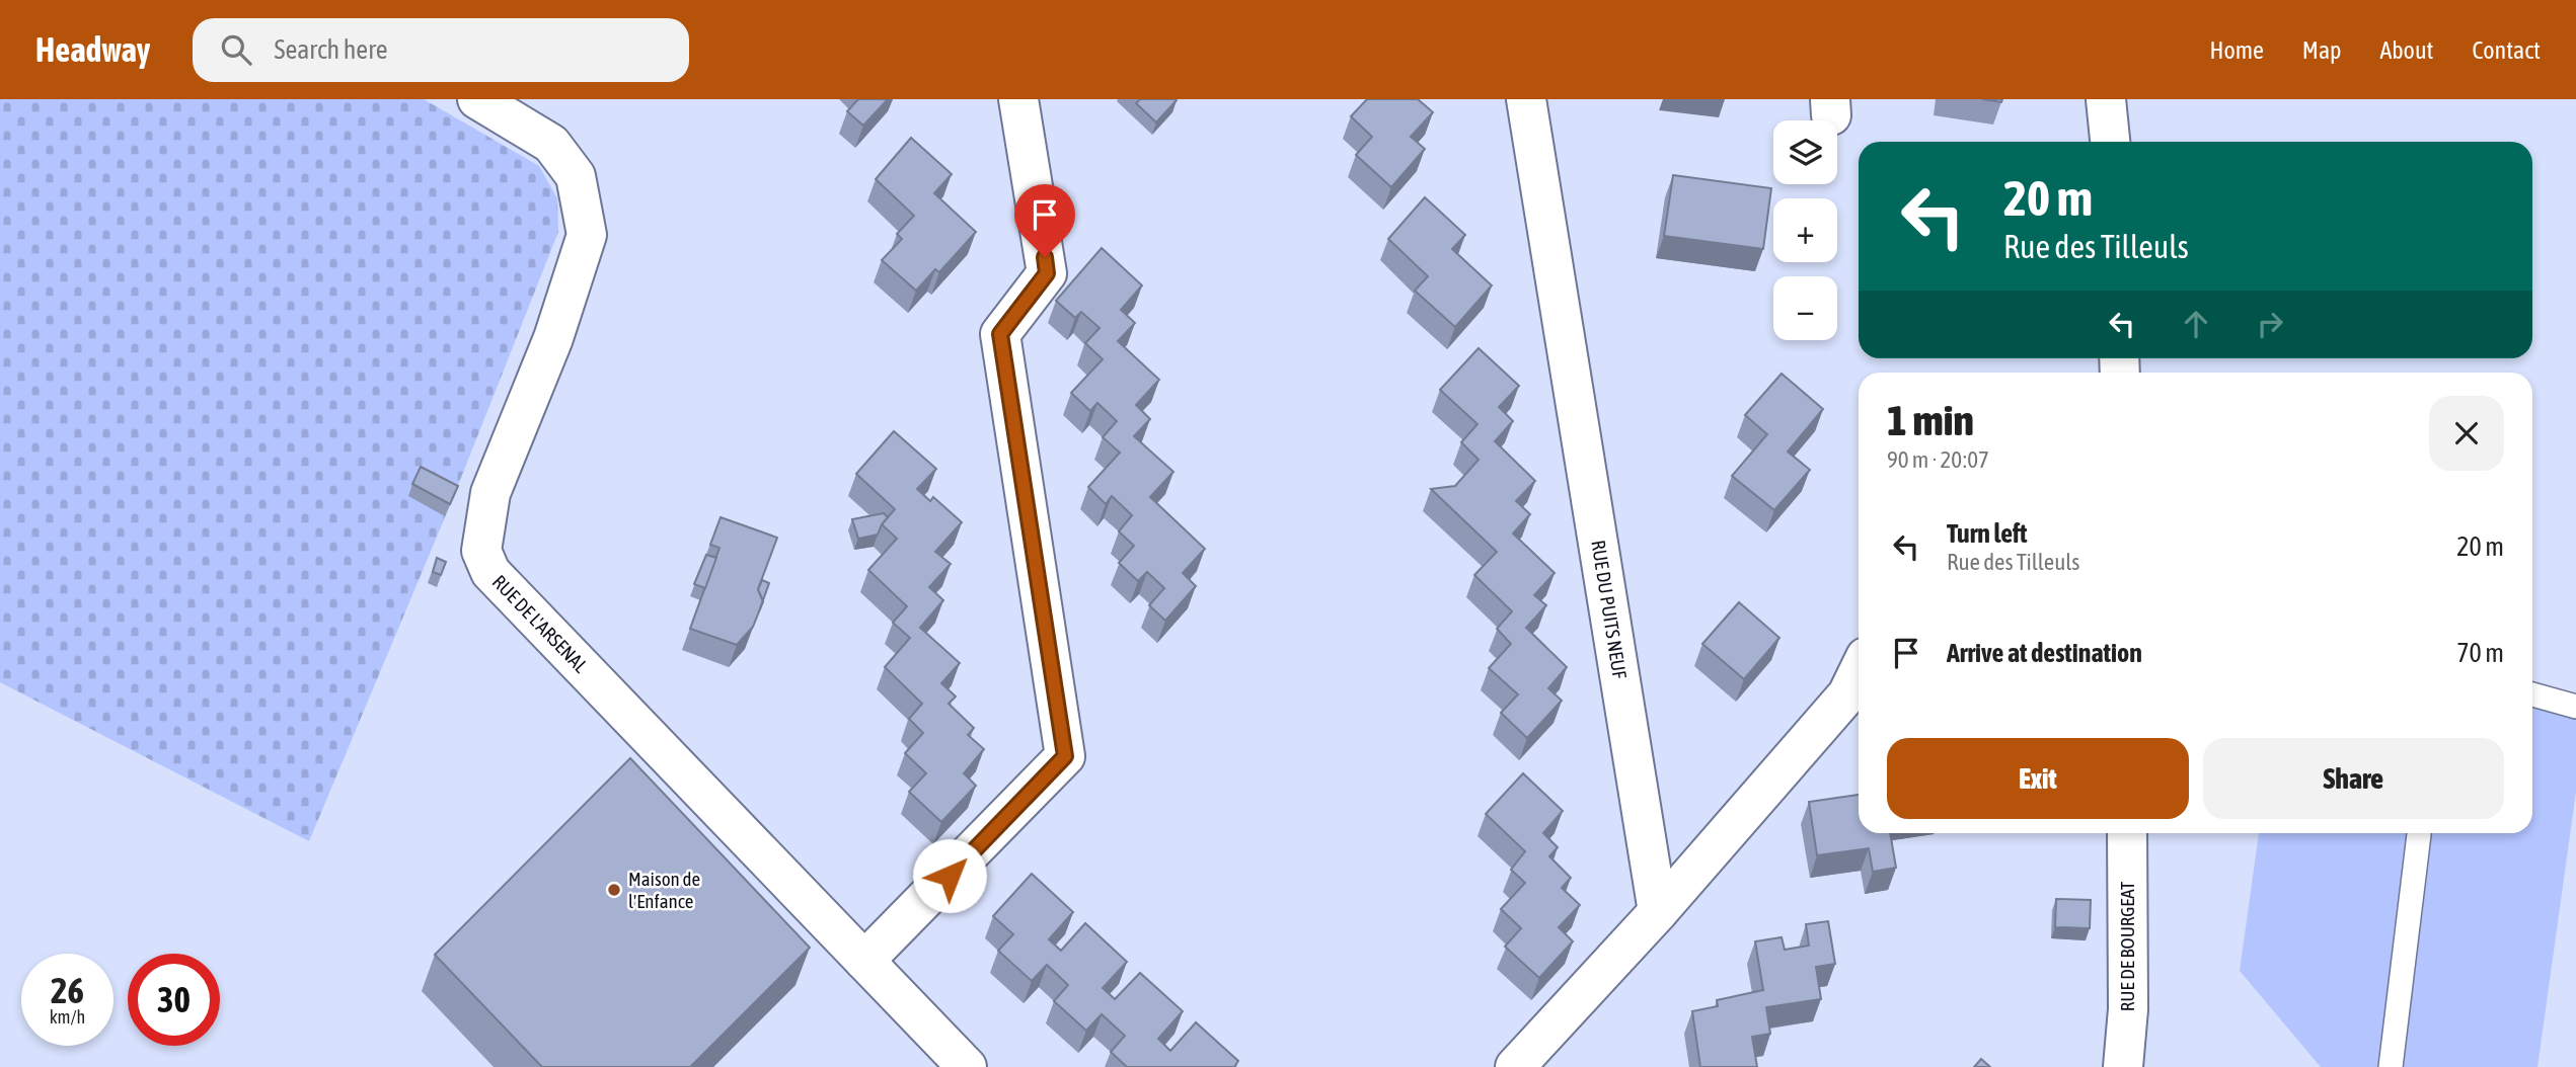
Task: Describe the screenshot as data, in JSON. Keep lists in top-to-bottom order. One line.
{"streets":{"street":["RUE DU PUITS NEUF","RUE DE L'ARSENAL","RUE DE BOURGEAT"]},"places":["Maison de l'Enfance"],"page":{"header":"Headway","search":"Search here","nav":["Home","Map","About","Contact"],"map_buttons":["+","−"],"turn":["20 m","Rue des Tilleuls"],"heading":["1 min","90 m · 20:07"],"list":[{"name":"Turn left","note":"Rue des Tilleuls","value":"20 m"},{"name":"Arrive at destination","value":"70 m"}],"buttons":["Exit","Share"],"speed":"26 km/h","limit":"30"}}
